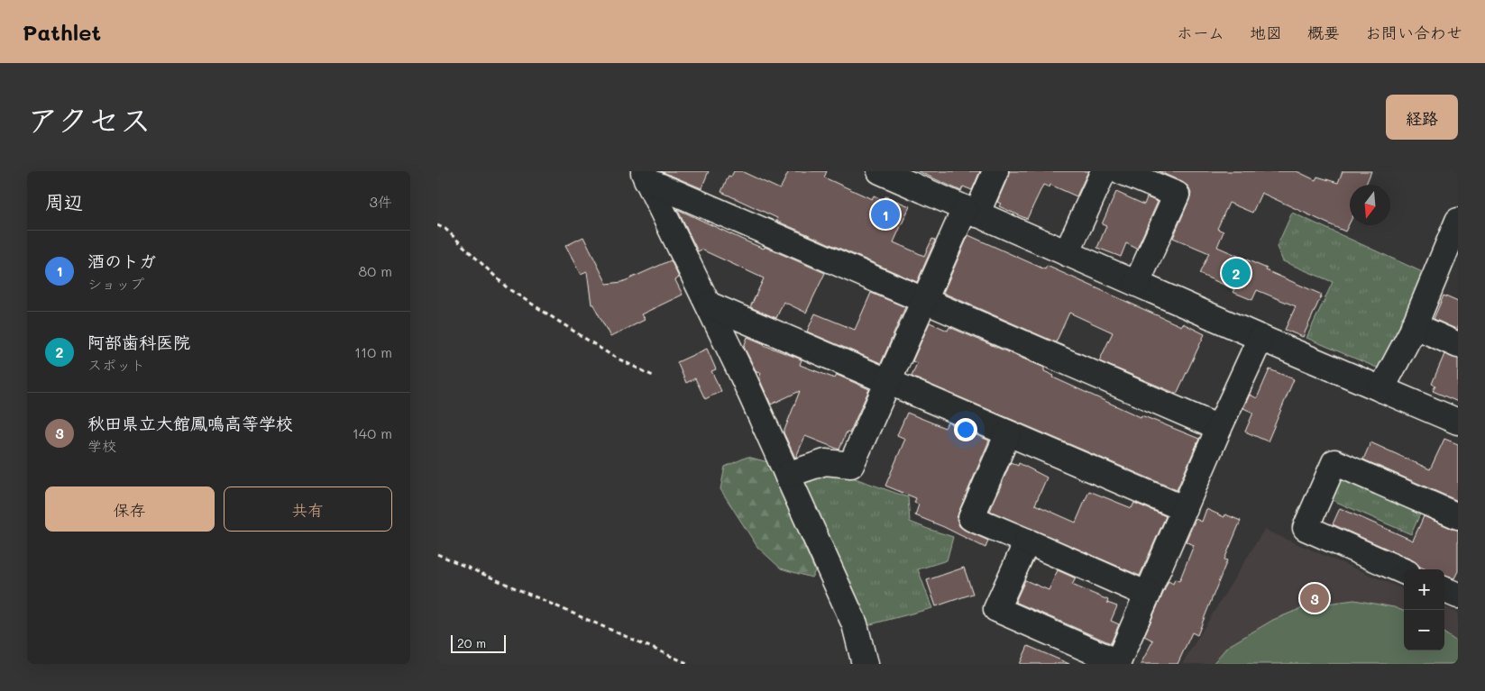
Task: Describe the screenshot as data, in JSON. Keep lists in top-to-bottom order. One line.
{"scale_bar":"20 m","north":"bottom","page":{"header":"Pathlet","nav":["ホーム","地図","概要","お問い合わせ"],"title":"アクセス","buttons":["経路",["保存","共有"]],"heading":["周辺","3件"],"pins":["1","2","3"],"list":[{"mark":"1","name":"酒のトガ","note":"ショップ","value":"80 m"},{"mark":"2","name":"阿部歯科医院","note":"スポット","value":"110 m"},{"mark":"3","name":"秋田県立大館鳳鳴高等学校","note":"学校","value":"140 m"}],"map_buttons":["+","−"],"scale":"20 m"}}
